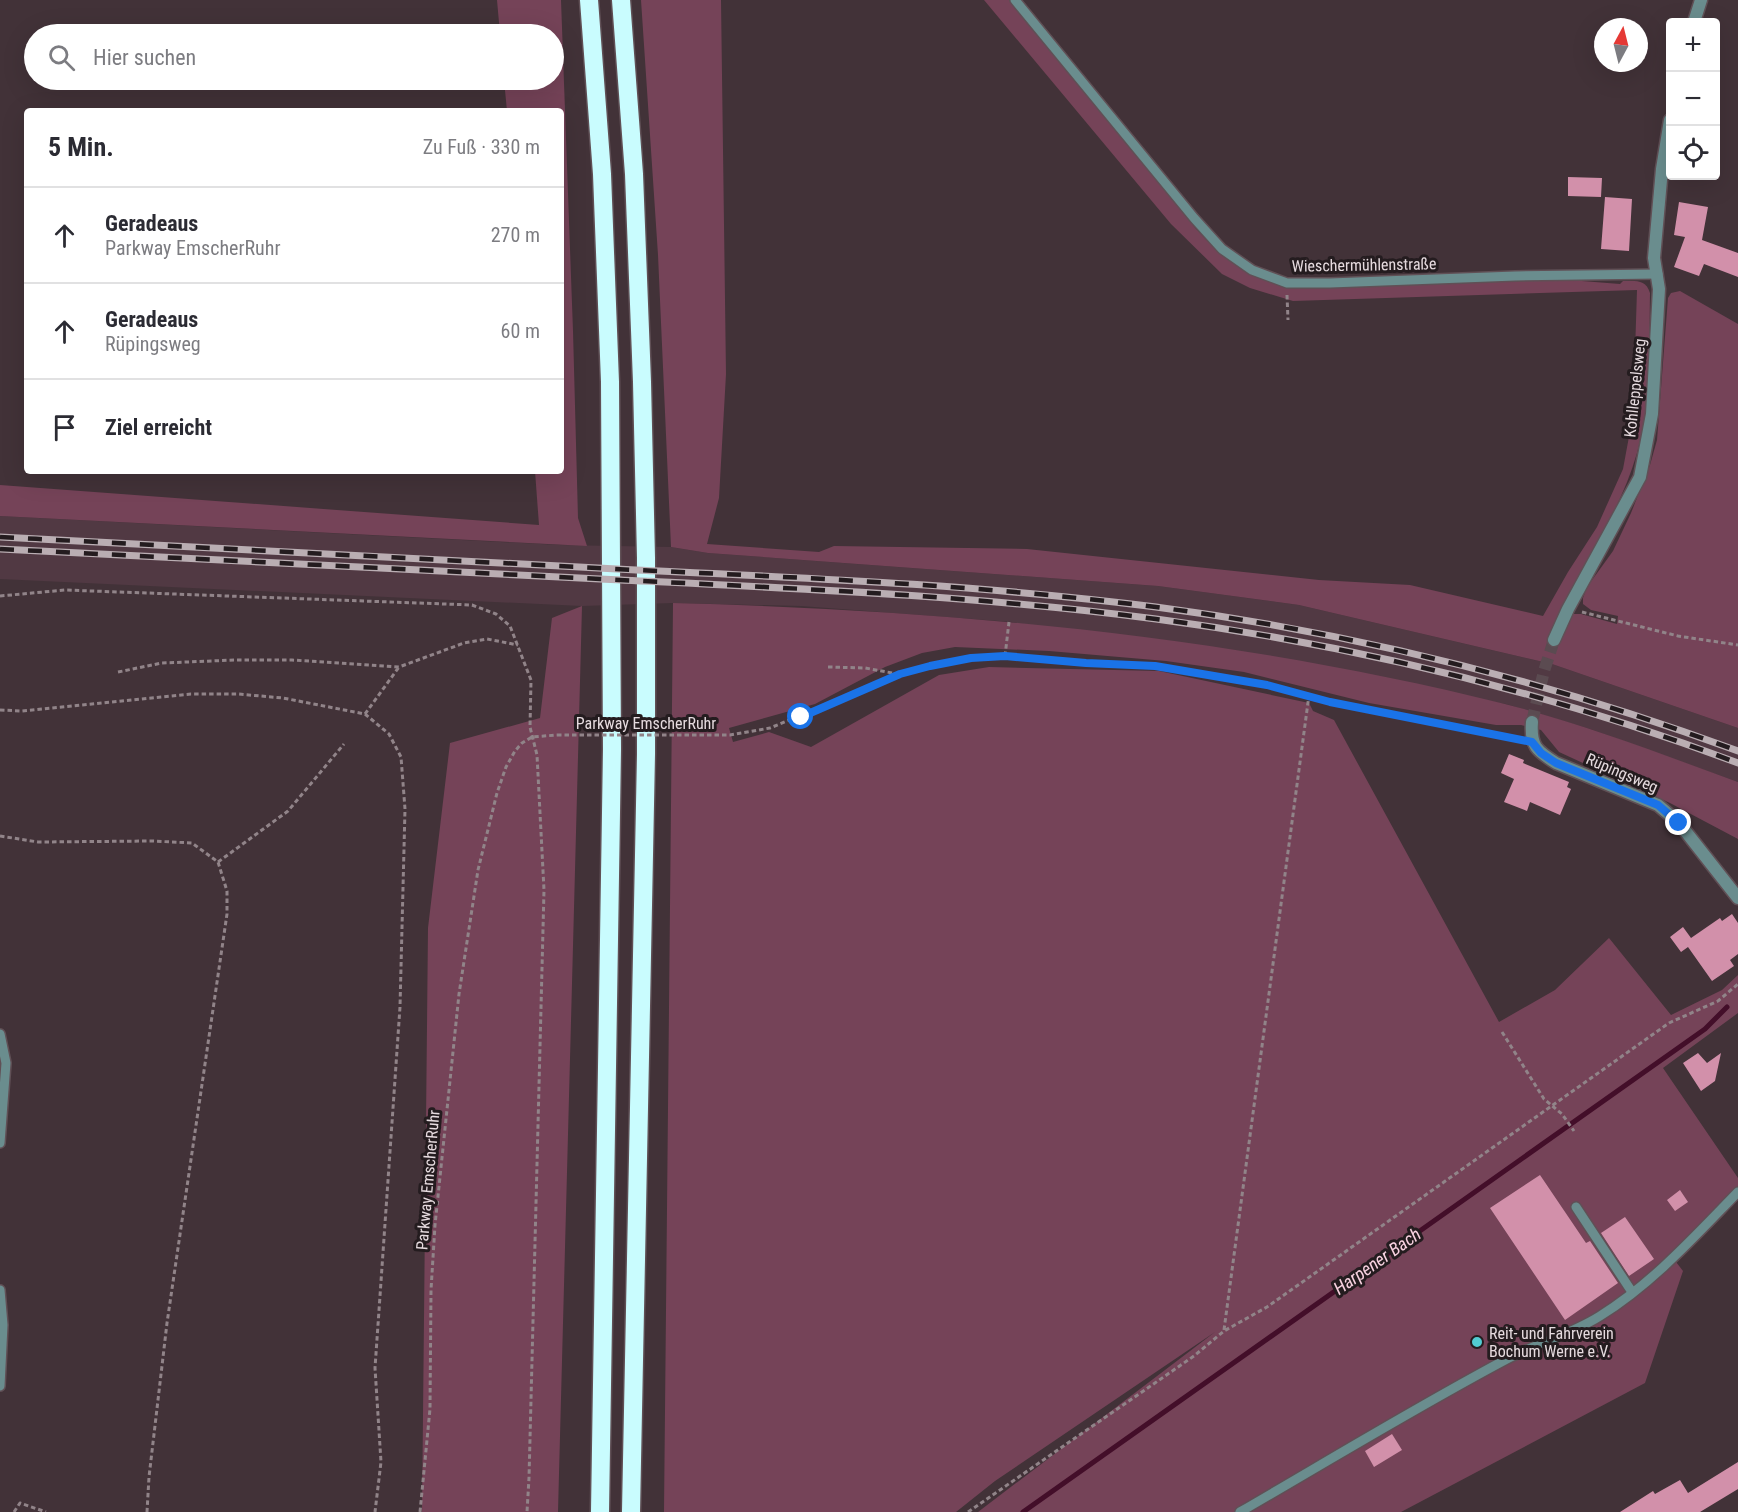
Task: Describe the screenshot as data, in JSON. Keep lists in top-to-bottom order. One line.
{"streets":{"street":["Kohlleppelsweg","Rüpingsweg"],"lane":["Wieschermühlenstraße"],"path":["Parkway EmscherRuhr"]},"crossings":[["Wieschermühlenstraße","Kohlleppelsweg"],["Parkway EmscherRuhr","Rüpingsweg"]],"water":["Harpener Bach"],"places":["Reit- und Fahrverein Bochum Werne e.V."],"north":"top","page":{"map_buttons":["+","−"],"search":"Hier suchen","heading":["5 Min.","Zu Fuß · 330 m"],"list":[["Geradeaus","Parkway EmscherRuhr","270 m"],["Geradeaus","Rüpingsweg","60 m"],"Ziel erreicht"]}}
